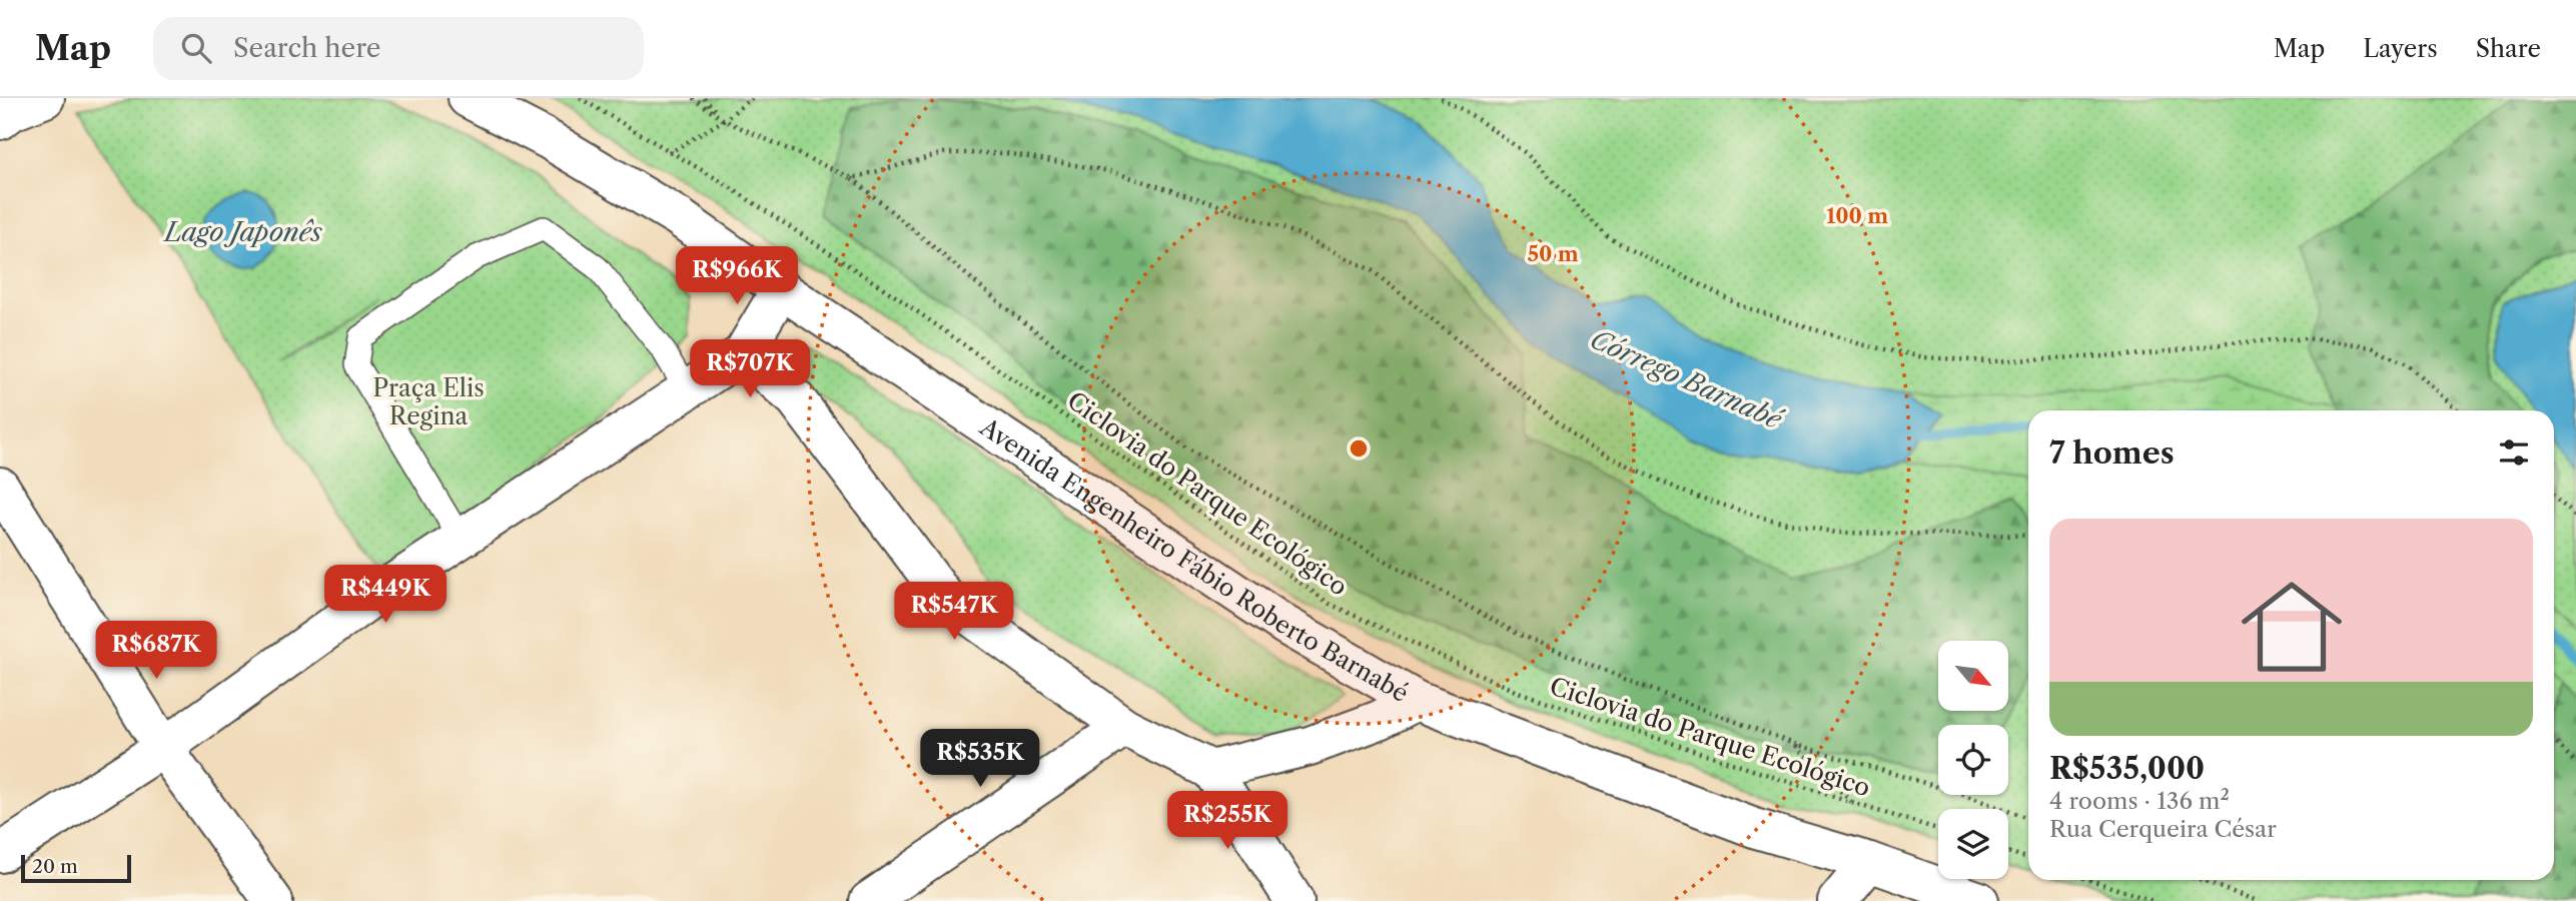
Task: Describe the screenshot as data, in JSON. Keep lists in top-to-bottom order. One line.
{"streets":{"street":["Avenida Engenheiro Fábio Roberto Barnabé"],"path":["Ciclovia do Parque Ecológico"]},"water":["Lago Japonês","Córrego Barnabé"],"parks":["Praça Elis Regina"],"scale_bar":"20 m","north":"bottom right","page":{"header":"Map","search":"Search here","nav":["Map","Layers","Share"],"price":["R$966K","R$707K","R$449K","R$547K","R$687K","R$535K","R$255K"],"heading":"7 homes","list":[{"name":"R$535,000","note":"4 rooms · 136 m² · Rua Cerqueira César"}],"scale":"20 m"},"rings":["100 m","50 m"]}
